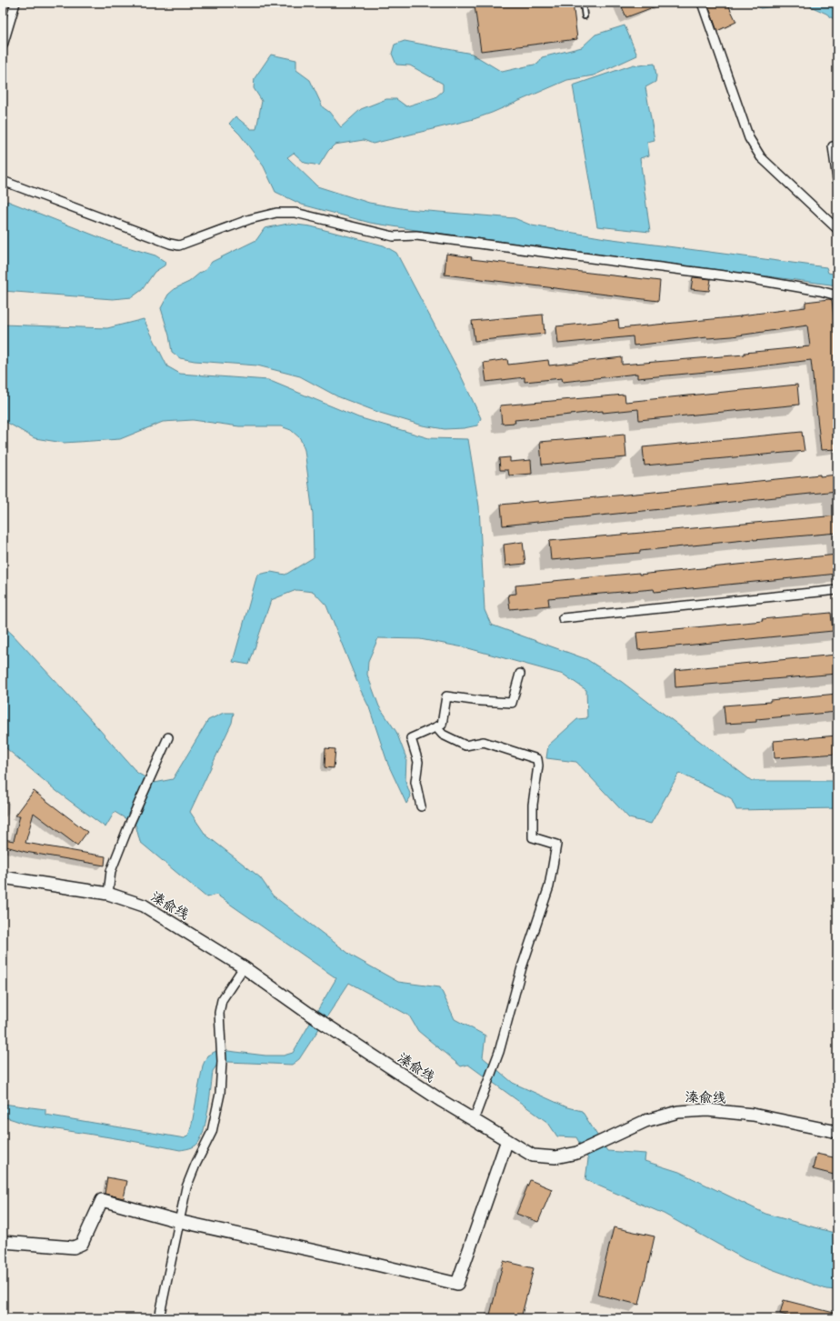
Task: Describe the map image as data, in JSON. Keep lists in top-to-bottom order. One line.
{"streets":{"main road":["溱俞线"]}}
